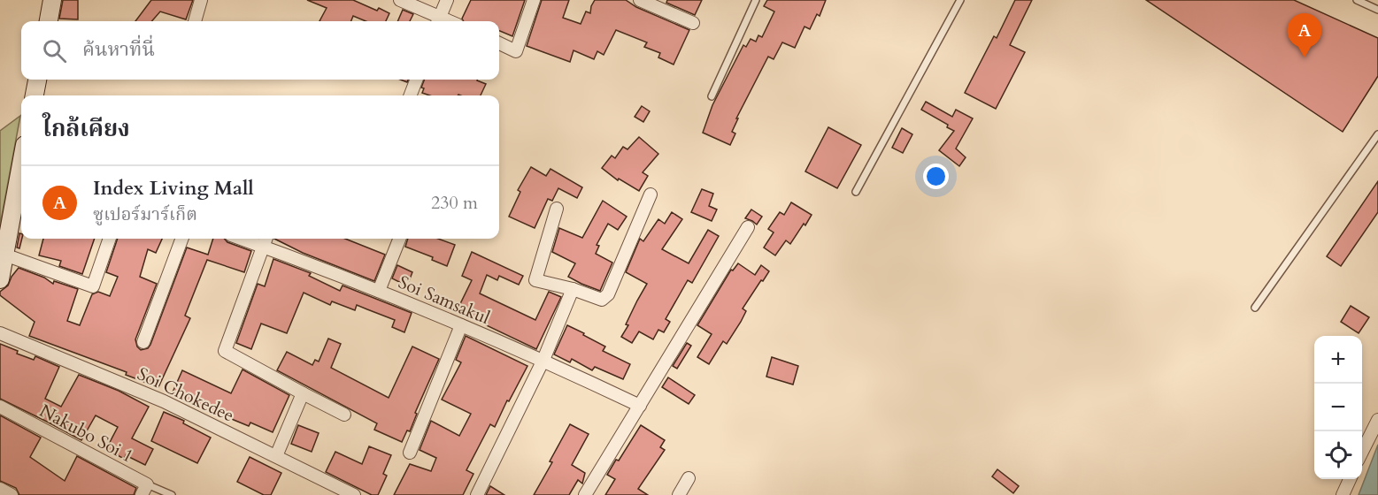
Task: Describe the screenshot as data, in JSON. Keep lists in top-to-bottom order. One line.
{"streets":{"street":["Soi Samsakul","Soi Chokedee","Nakubo Soi 1"]},"page":{"pins":"A","search":"ค้นหาที่นี่","heading":"ใกล้เคียง","list":[{"mark":"A","name":"Index Living Mall","note":"ซูเปอร์มาร์เก็ต","value":"230 m"}],"map_buttons":["+","−"]}}
